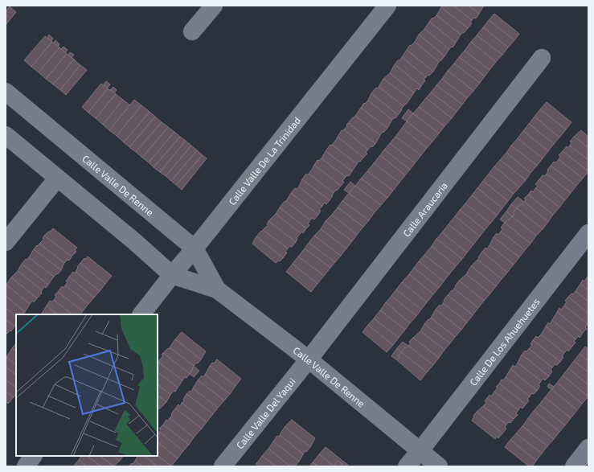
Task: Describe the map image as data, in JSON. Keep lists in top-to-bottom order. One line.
{"streets":{"street":["Calle Valle De La Trinidad","Calle Valle De Renne","Calle Araucaria","Calle De Los Ahuehuetes","Calle Valle Del Yaqui"]},"crossings":[["Calle Valle De La Trinidad","Calle Valle De Renne"],["Calle Valle De Renne","Calle Araucaria"],["Calle Valle De Renne","Calle De Los Ahuehuetes"],["Calle Valle De Renne","Calle Valle Del Yaqui"],["Calle Araucaria","Calle Valle Del Yaqui"]]}
